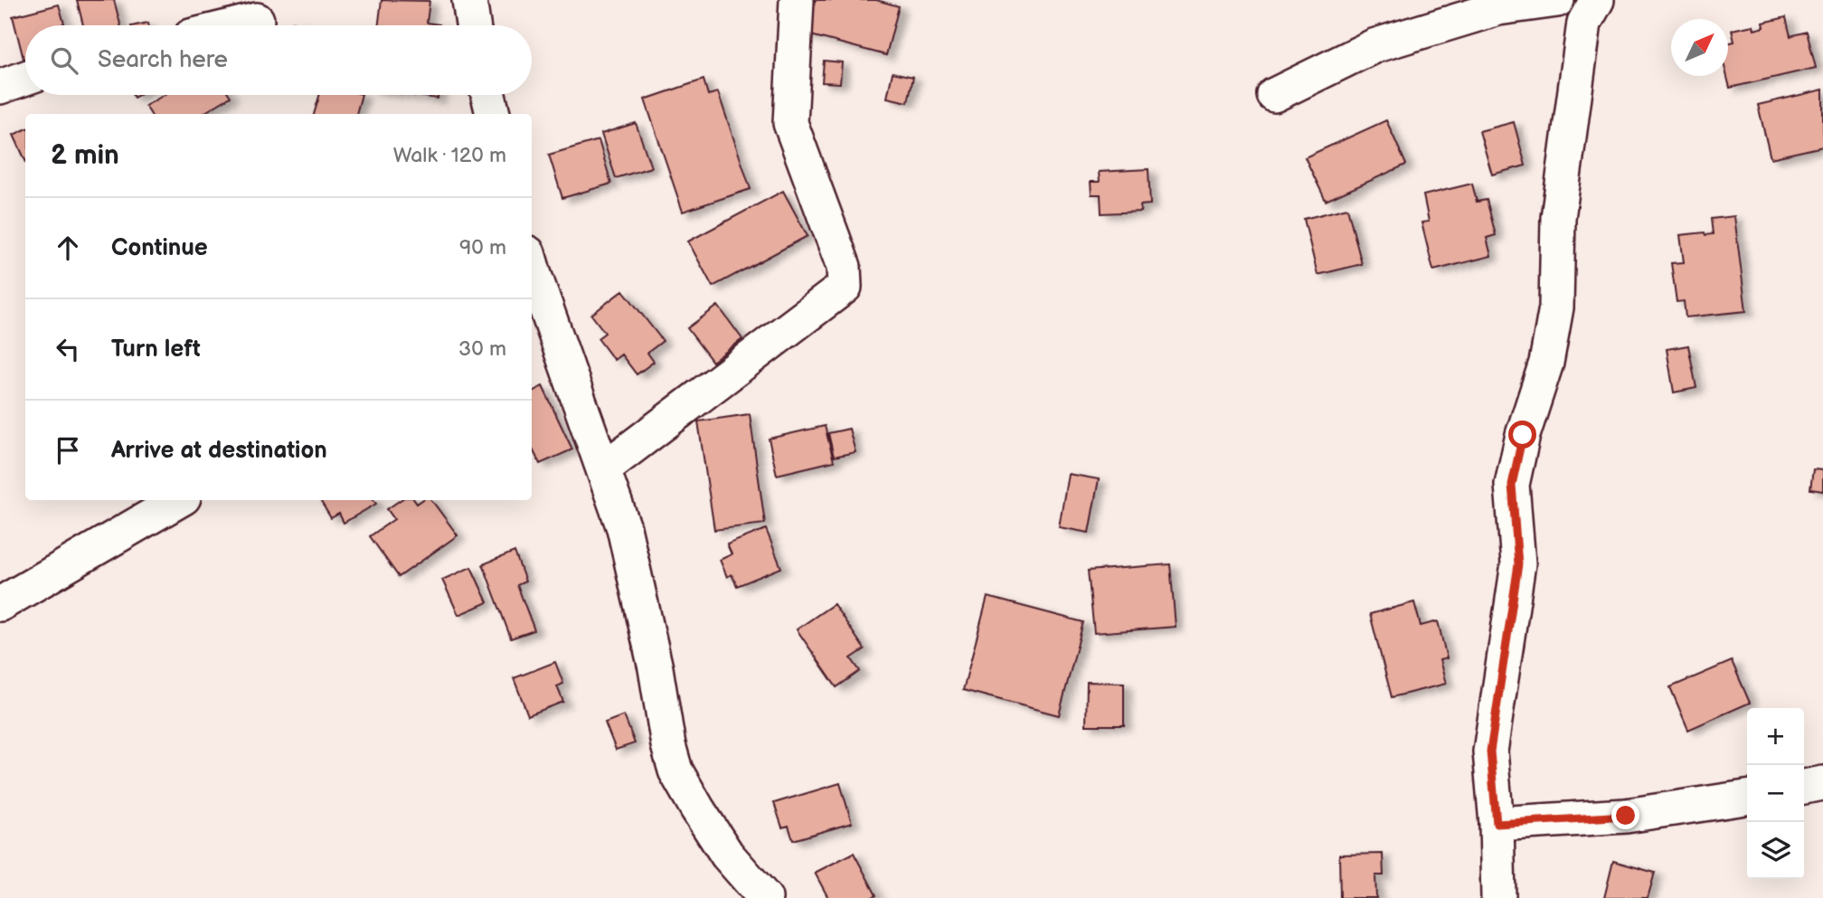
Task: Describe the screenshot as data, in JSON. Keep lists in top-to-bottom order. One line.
{"north":"top right","page":{"search":"Search here","heading":["2 min","Walk · 120 m"],"list":[["Continue","90 m"],["Turn left","30 m"],"Arrive at destination"],"map_buttons":["+","−"]}}
